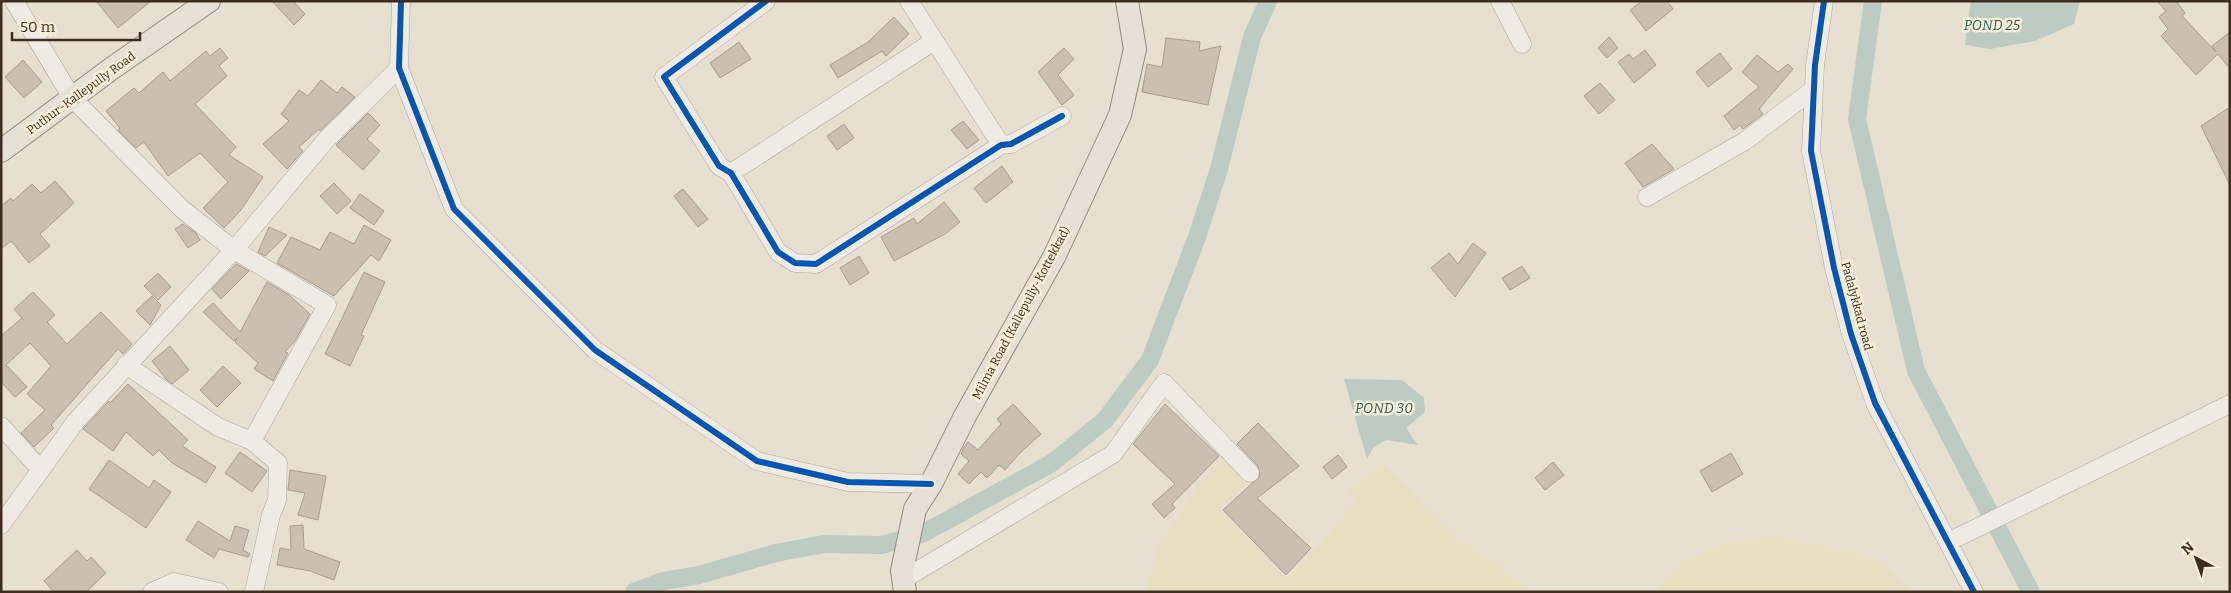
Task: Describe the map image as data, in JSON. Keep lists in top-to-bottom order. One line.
{"streets":{"main road":["Puthur-Kallepully Road","Milma Road (Kallepully-Kottekkad)"],"street":["Padalykkad road"]},"water":["POND 25","POND 30"],"scale_bar":"50 m","north":"top left"}
